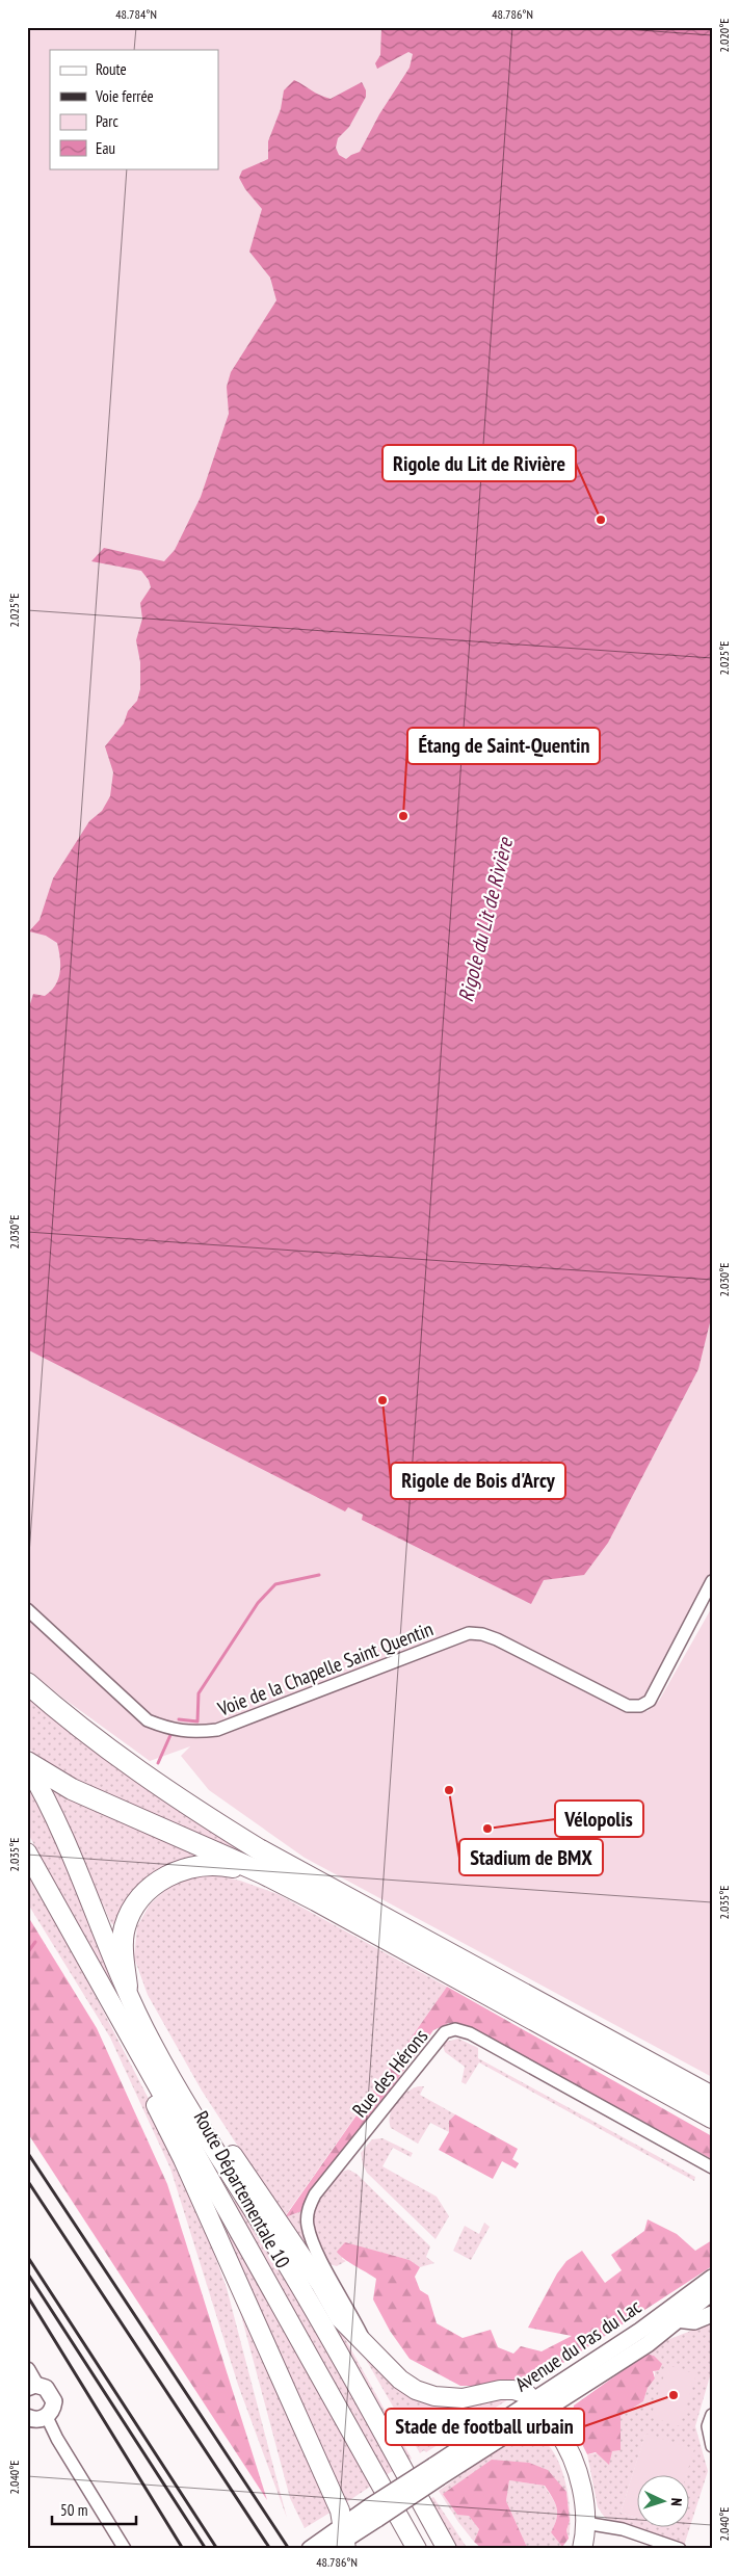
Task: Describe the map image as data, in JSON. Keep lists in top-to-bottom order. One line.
{"streets":{"main road":["Route Départementale 10","Avenue du Pas du Lac"],"street":["Voie de la Chapelle Saint Quentin","Rue des Hérons"]},"water":["Rigole du Lit de Rivière"],"places":["Rigole du Lit de Rivière","Étang de Saint-Quentin","Rigole de Bois d'Arcy","Stadium de BMX","Vélopolis","Stade de football urbain"],"legend":["Route","Voie ferrée","Parc","Eau"],"scale_bar":"50 m","north":"right","coordinates":["48.784°N","48.786°N","2.020°E","2.025°E","2.030°E","2.035°E","2.040°E"]}
